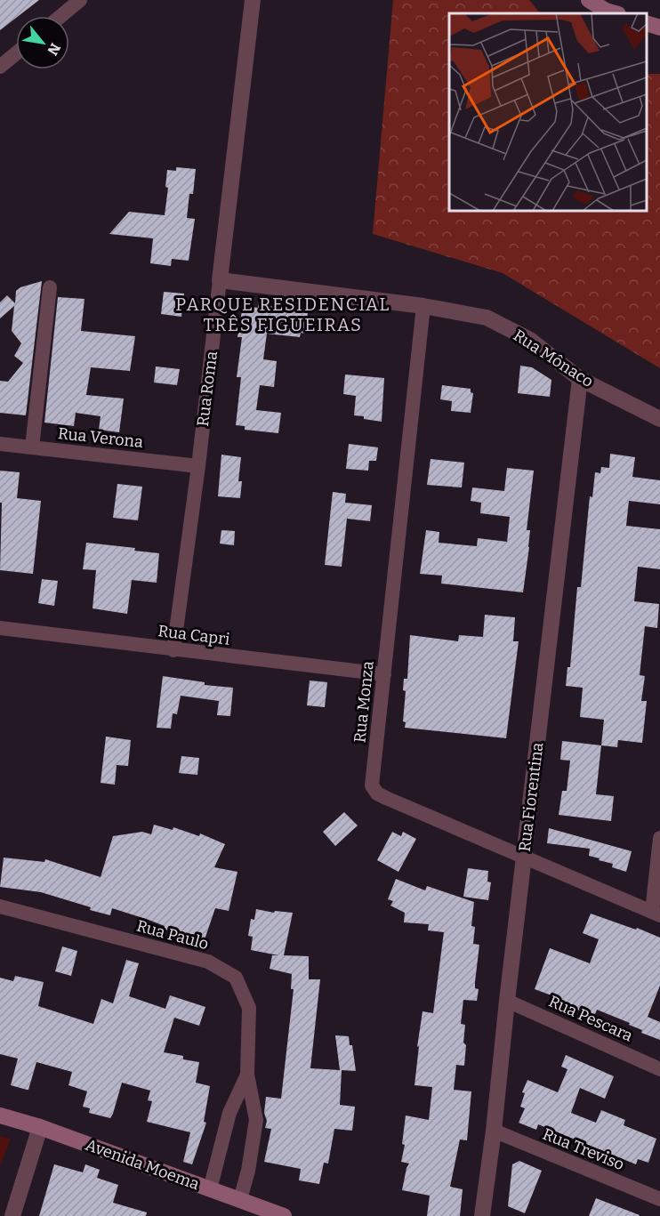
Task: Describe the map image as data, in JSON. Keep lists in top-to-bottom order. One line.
{"streets":{"main road":["Avenida Moema"],"street":["Rua Mônaco","Rua Roma","Rua Verona","Rua Capri","Rua Monza","Rua Fiorentina","Rua Paulo","Rua Pescara","Rua Treviso"]},"crossings":[["Rua Mônaco","Rua Roma"],["Rua Mônaco","Rua Monza"],["Rua Mônaco","Rua Fiorentina"],["Rua Roma","Rua Verona"],["Rua Roma","Rua Capri"],["Rua Capri","Rua Monza"],["Rua Monza","Rua Fiorentina"],["Rua Fiorentina","Rua Pescara"],["Rua Fiorentina","Rua Treviso"],["Rua Paulo","Avenida Moema"]],"districts":["PARQUE RESIDENCIAL TRÊS FIGUEIRAS"],"north":"bottom right"}
